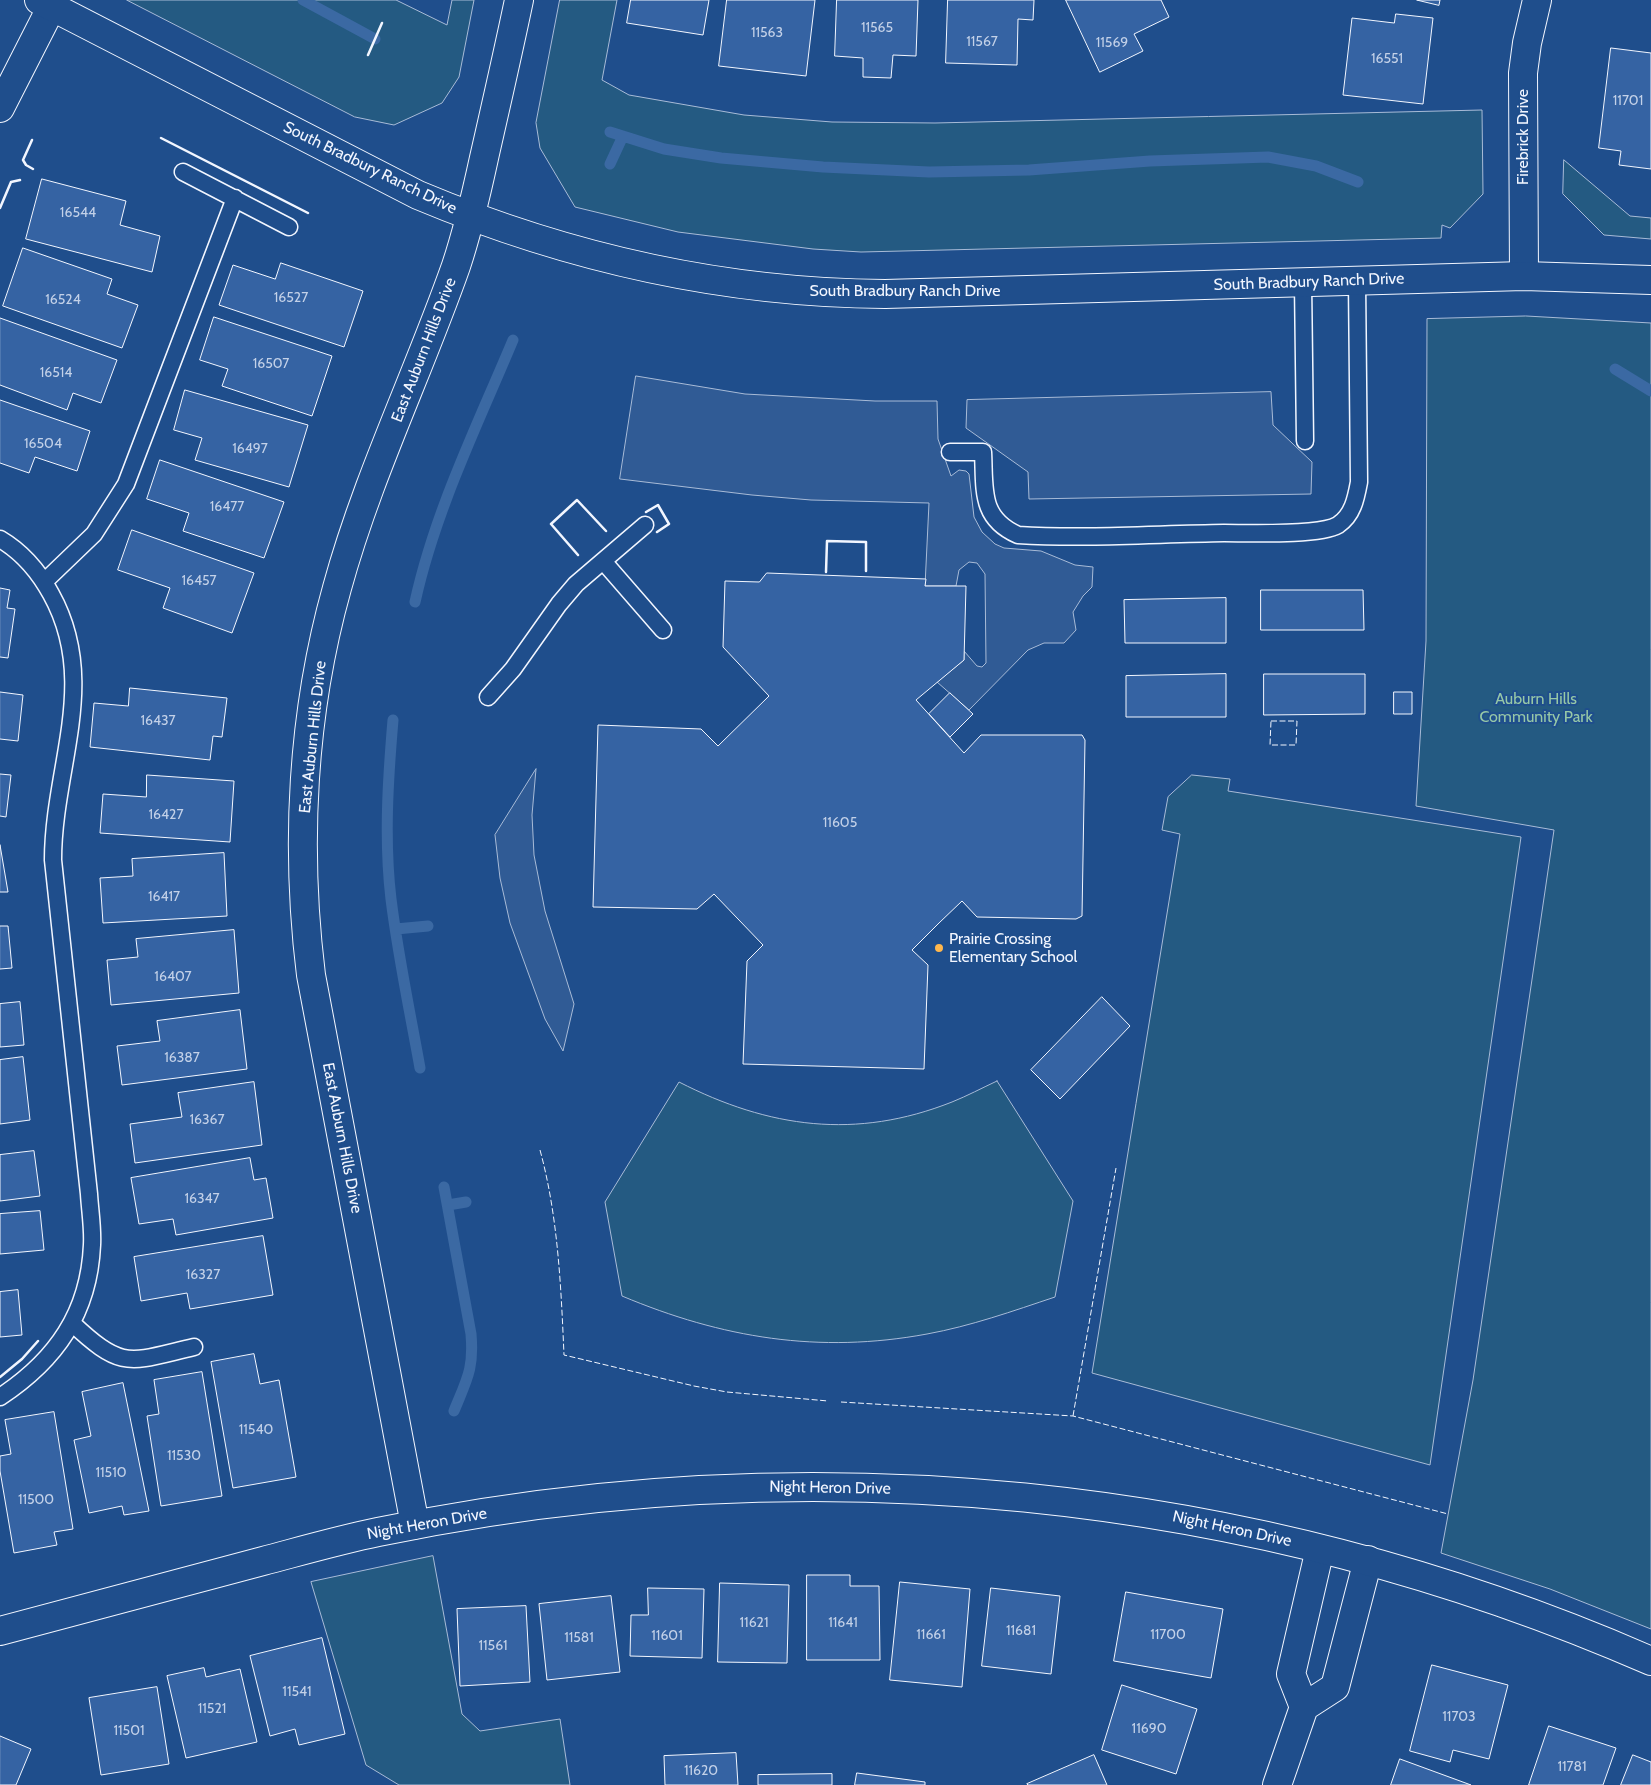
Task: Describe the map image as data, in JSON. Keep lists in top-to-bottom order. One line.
{"streets":{"street":["Firebrick Drive","South Bradbury Ranch Drive","East Auburn Hills Drive","Night Heron Drive"]},"crossings":[["Firebrick Drive","South Bradbury Ranch Drive"],["South Bradbury Ranch Drive","East Auburn Hills Drive"],["East Auburn Hills Drive","Night Heron Drive"]],"parks":["Auburn Hills Community Park"],"places":["Prairie Crossing Elementary School"],"house_numbers":["11565","11563","11567","11569","16551","11701","16544","16527","16524","16507","16514","16504","16497","16477","16457","16437","16427","11605","16417","16407","16387","16367","16347","16327","11540","11530","11510","11500","11621","11641","11681","11661","11700","11601","11581","11561","11541","11521","11703","11690","11501","11781","11620"]}
